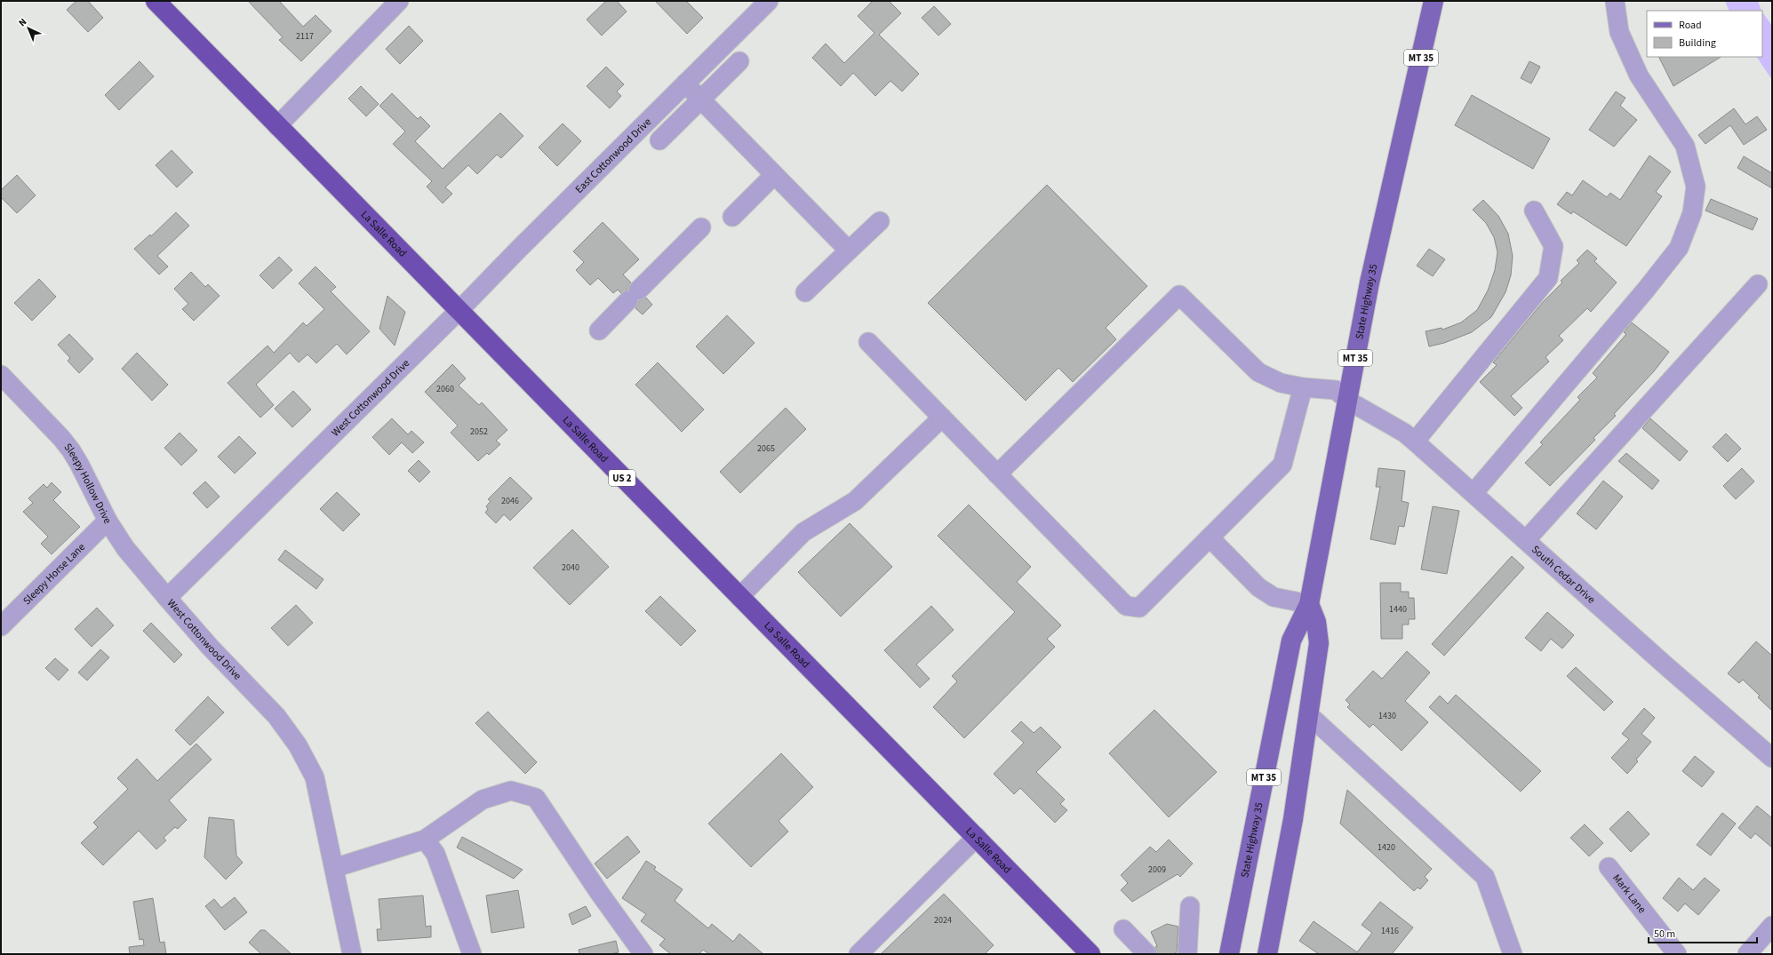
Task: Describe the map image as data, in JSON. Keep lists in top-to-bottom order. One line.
{"streets":{"highway":["La Salle Road","US 2"],"main road":["MT 35","State Highway 35"],"street":["East Cottonwood Drive","West Cottonwood Drive","Sleepy Hollow Drive","Sleepy Horse Lane","South Cedar Drive","Mark Lane"]},"crossings":[["East Cottonwood Drive","La Salle Road"],["East Cottonwood Drive","West Cottonwood Drive"],["La Salle Road","West Cottonwood Drive"],["State Highway 35","South Cedar Drive"],["West Cottonwood Drive","Sleepy Hollow Drive"],["Sleepy Hollow Drive","Sleepy Horse Lane"]],"house_numbers":["2117","2060","2052","2065","2046","2040","1440","1430","1420","2009","2024","1416"],"legend":["Road","Building"],"scale_bar":"50 m","north":"top left"}
